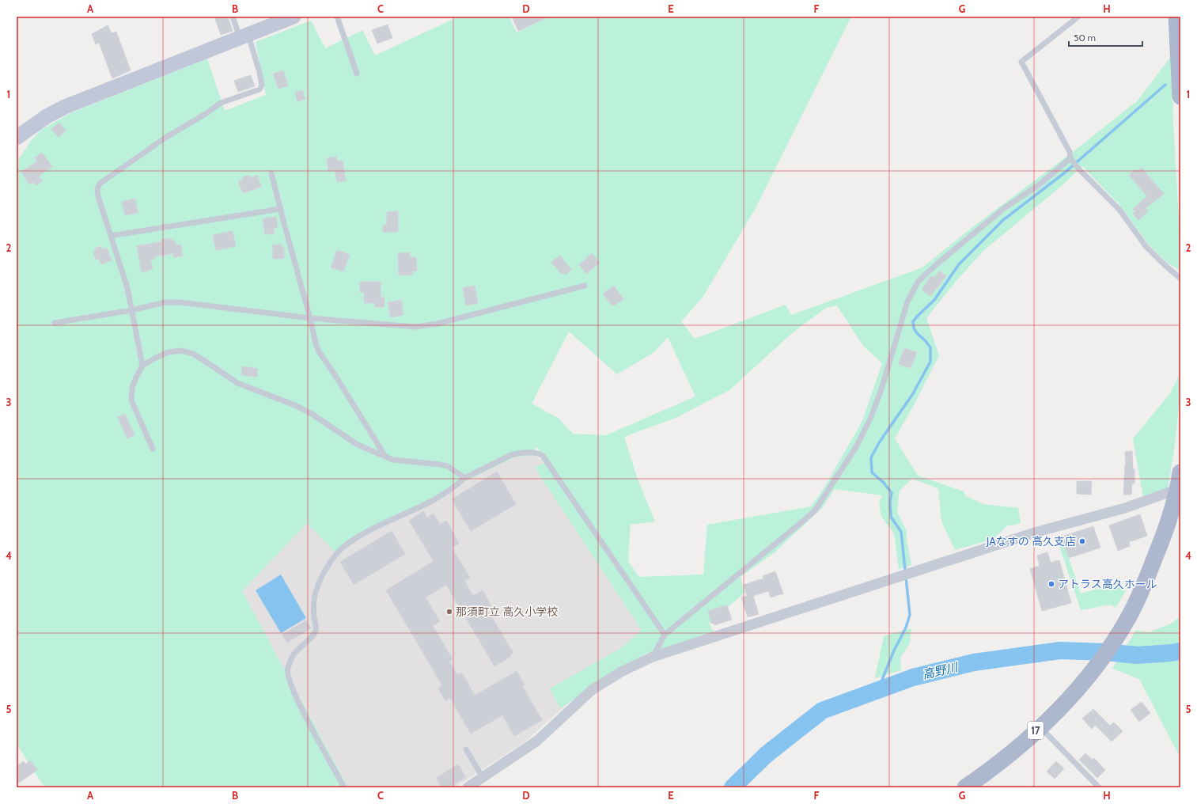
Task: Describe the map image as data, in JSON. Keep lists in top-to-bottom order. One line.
{"streets":{"main road":["17"]},"water":["高野川"],"places":["JAなすの 高久支店","アトラス高久ホール","那須町立 高久小学校"],"scale_bar":"50 m","grid":{"columns":["A","B","C","D","E","F","G","H"],"rows":["1","2","3","4","5"]}}
